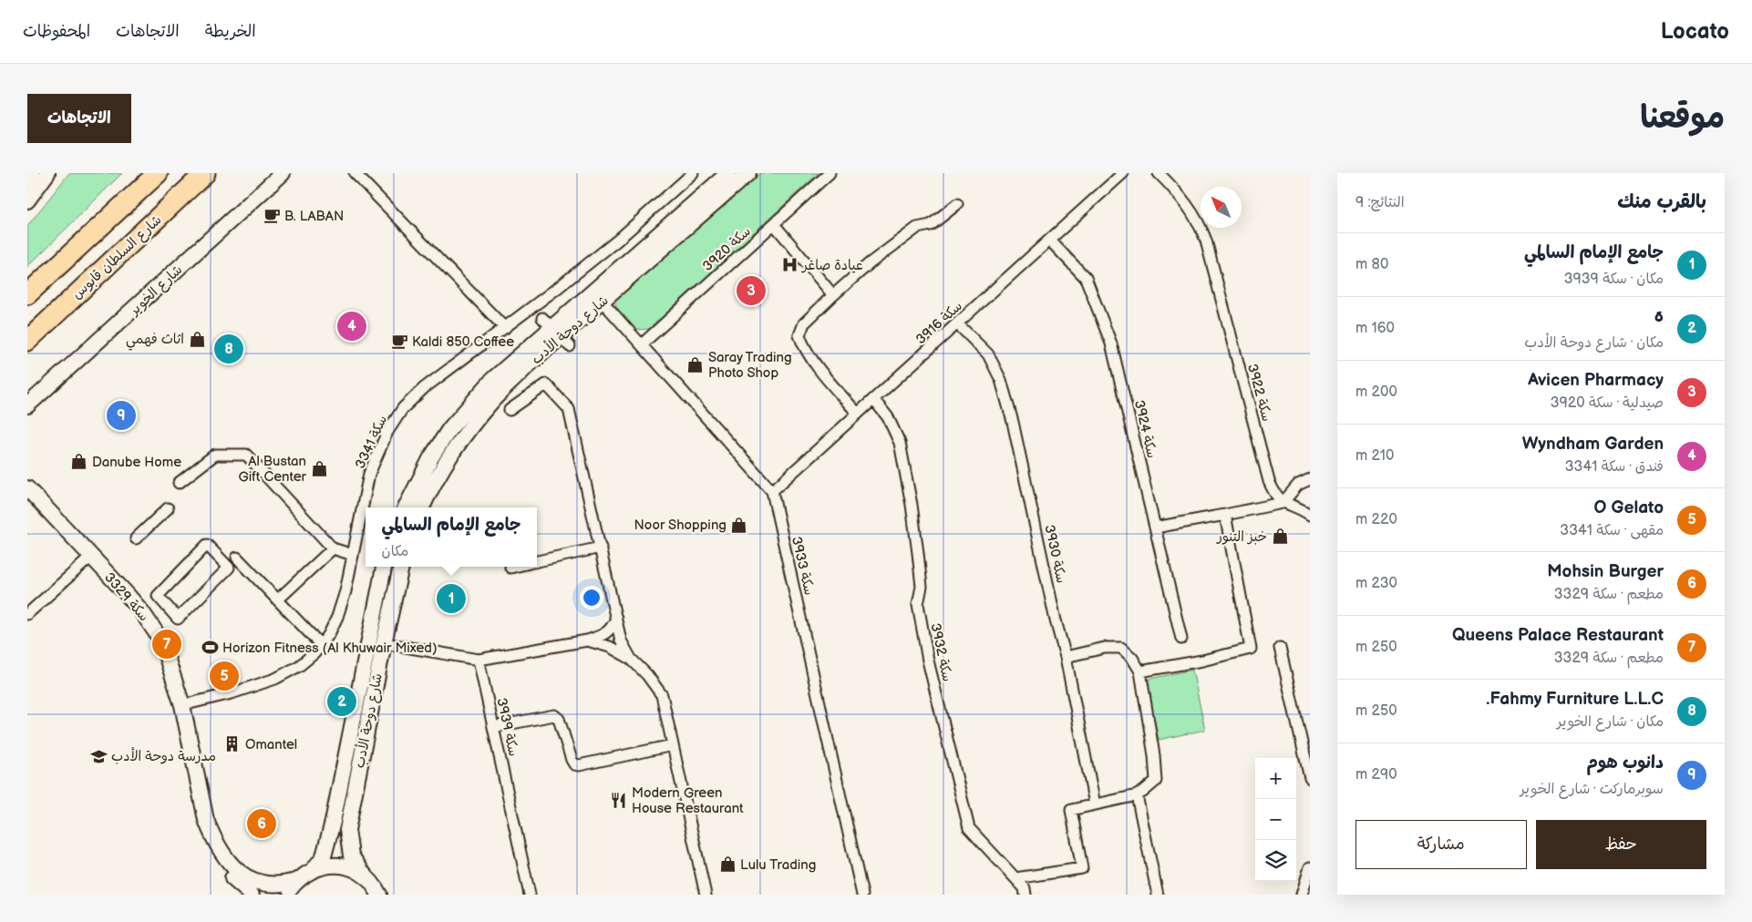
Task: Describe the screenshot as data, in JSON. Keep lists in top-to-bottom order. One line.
{"streets":{"highway":["شارع السلطان قابوس"],"main road":["شارع الخوير","شارع دوحة الأدب","سكة 3329"],"street":["سكة 3920","سكة 3916","سكة 3922","سكة 3924","سكة 3341","سكة 3930","سكة 3933","سكة 3932","سكة 3939"]},"crossings":[["سكة 3920","سكة 3933"],["سكة 3916","سكة 3924"],["سكة 3916","سكة 3930"],["سكة 3916","سكة 3933"],["سكة 3916","سكة 3932"],["شارع دوحة الأدب","سكة 3933"],["سكة 3341","سكة 3329"]],"places":{"cafe":["B. LABAN","Kaldi 850 Coffee"],"hospital":["عيادة صاغر"],"shop":["اثاث فهمي","Saray Trading Photo Shop","Danube Home","Al Bustan Gift Center","Noor Shopping","خبز التنور","Lulu Trading"],"sports":["Horizon Fitness (Al Khuwair Mixed)"],"building":["Omantel"],"school or university":["مدرسة دوحة الأدب"],"restaurant":["Modern Green House Restaurant"]},"north":"top left","page":{"header":"Locato","nav":["الخريطة","الاتجاهات","المحفوظات"],"title":"موقعنا","buttons":["الاتجاهات",["حفظ","مشاركة"]],"heading":["بالقرب منك","النتائج: 9"],"list":[{"mark":"1","name":"جامع الإمام السالمي","note":"مكان · سكة 3939","value":"80 m"},{"mark":"2","name":"ه","note":"مكان · شارع دوحة الأدب","value":"160 m"},{"mark":"3","name":"Avicen Pharmacy","note":"صيدلية · سكة 3920","value":"200 m"},{"mark":"4","name":"Wyndham Garden","note":"فندق · سكة 3341","value":"210 m"},{"mark":"5","name":"O Gelato","note":"مقهى · سكة 3341","value":"220 m"},{"mark":"6","name":"Mohsin Burger","note":"مطعم · سكة 3329","value":"230 m"},{"mark":"7","name":"Queens Palace Restaurant","note":"مطعم · سكة 3329","value":"250 m"},{"mark":"8","name":"Fahmy Furniture L.L.C.","note":"مكان · شارع الخوير","value":"250 m"},{"mark":"9","name":"دانوب هوم","note":"سوبرماركت · شارع الخوير","value":"290 m"}],"pins":["3","4","8","9","1","7","5","2","6"],"popup":["جامع الإمام السالمي","مكان"],"map_buttons":["+","−"]}}
